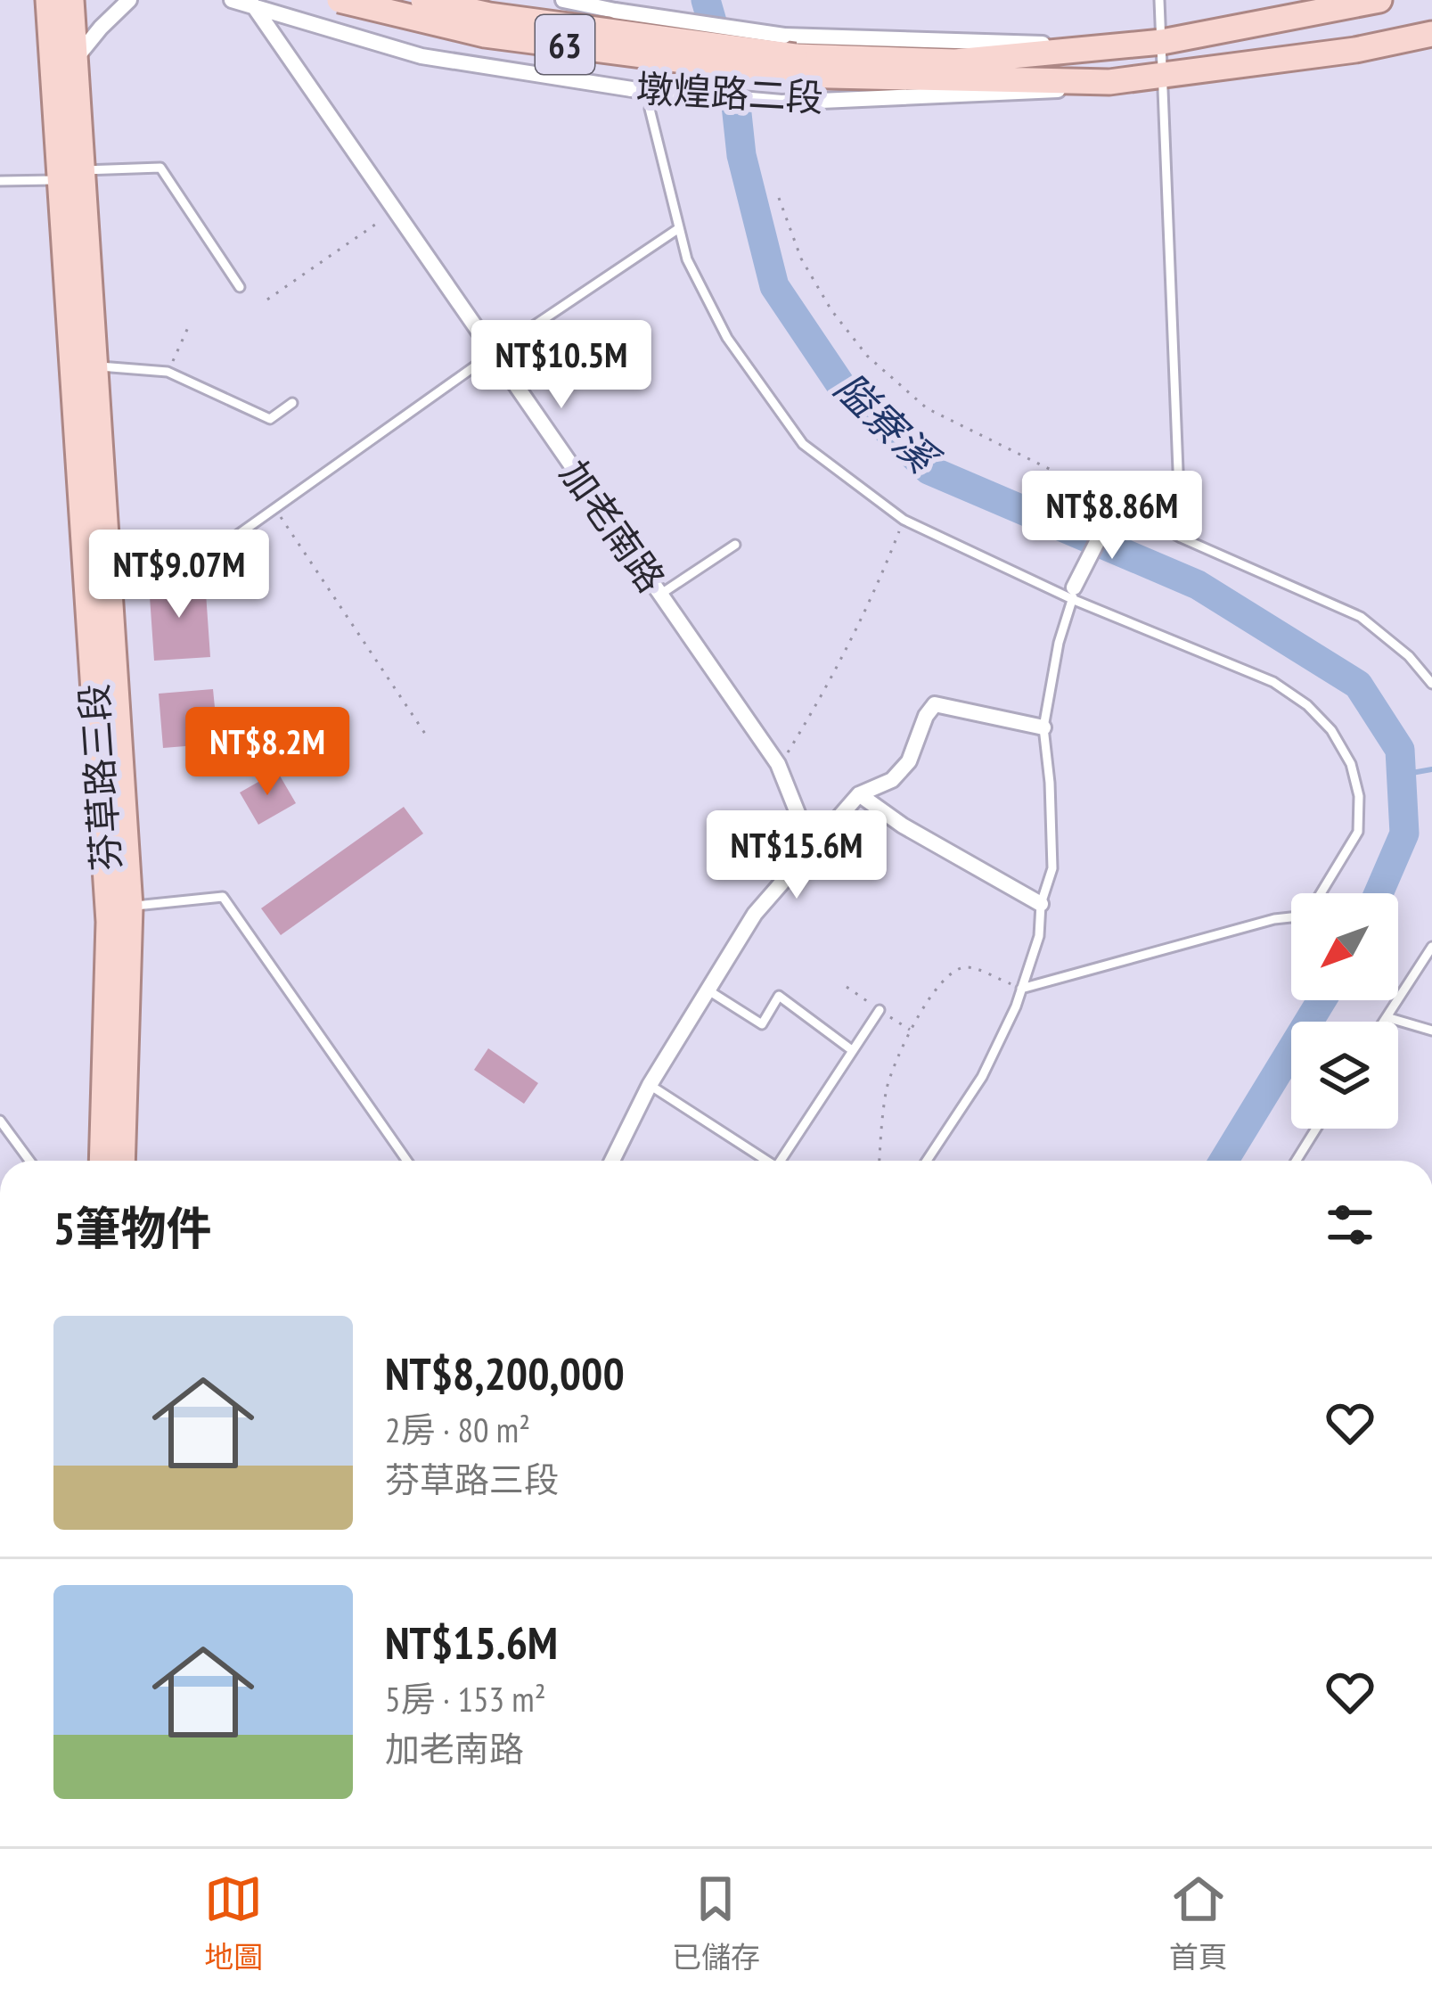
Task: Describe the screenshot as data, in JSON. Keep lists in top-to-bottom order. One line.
{"streets":{"main road":["63","墩煌路二段","芬草路三段"],"street":["加老南路"]},"crossings":[["63","墩煌路二段"],["墩煌路二段","加老南路"]],"water":["隘寮溪"],"north":"bottom left","page":{"price":["NT$10.5M","NT$8.86M","NT$9.07M","NT$8.2M","NT$15.6M"],"heading":"5筆物件","list":[{"name":"NT$8,200,000","note":"2房 · 80 m² · 芬草路三段"},{"name":"NT$15.6M","note":"5房 · 153 m² · 加老南路"}],"tabs":["地圖","已儲存","首頁"]}}
